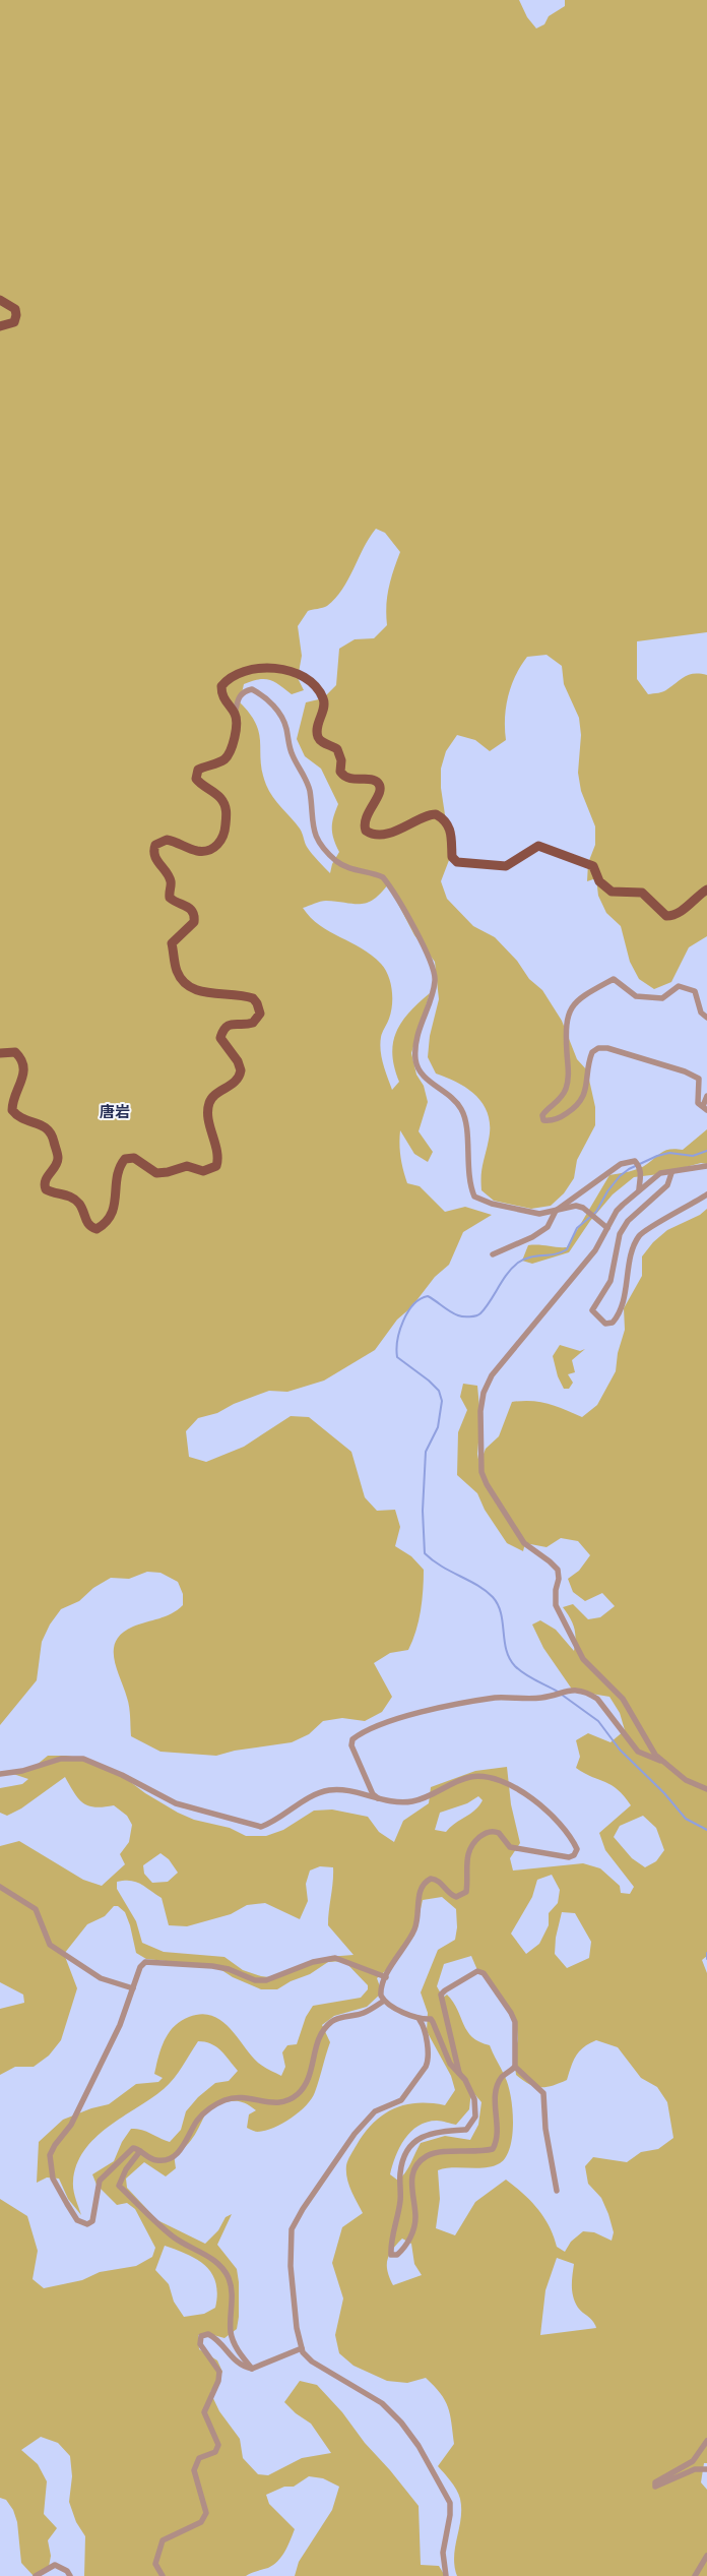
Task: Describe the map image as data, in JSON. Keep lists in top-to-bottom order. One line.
{"districts":["唐岩"]}
